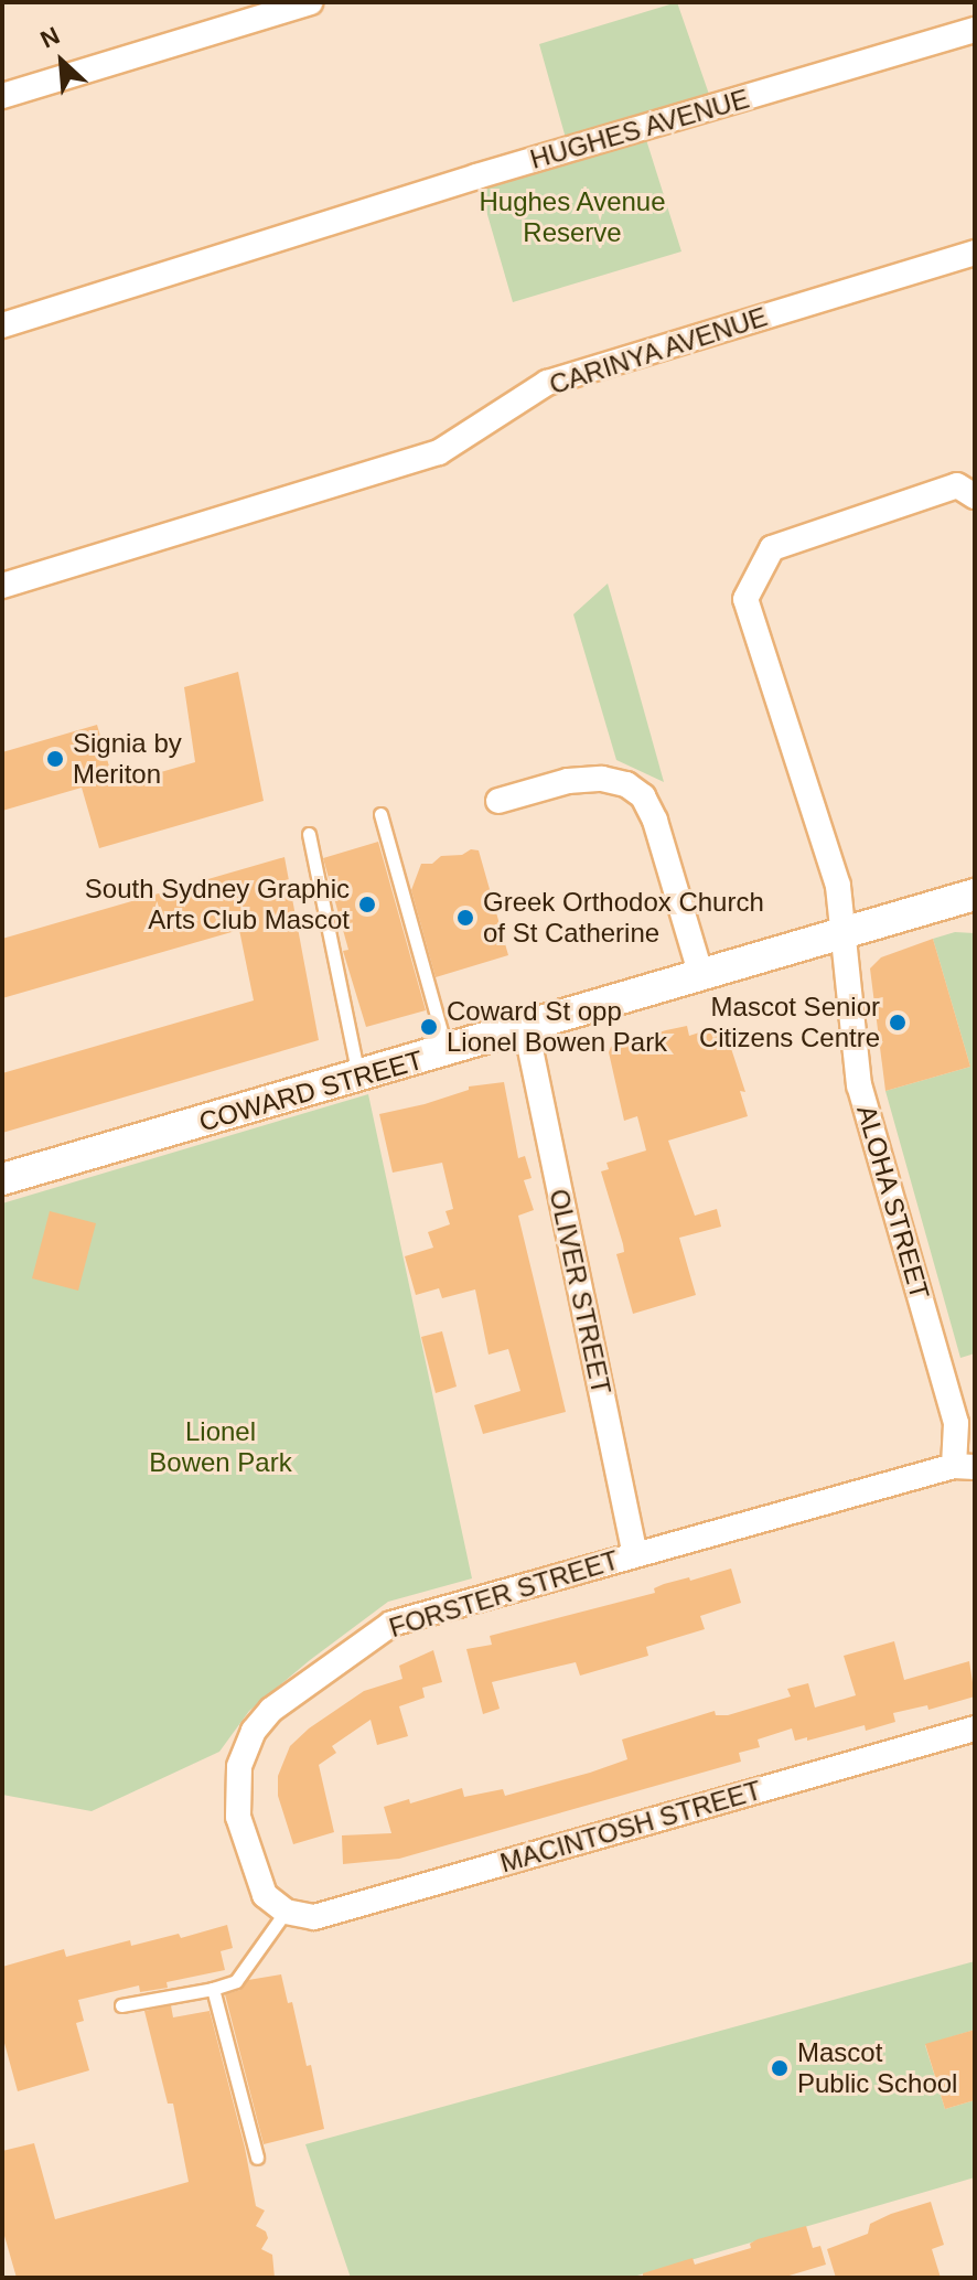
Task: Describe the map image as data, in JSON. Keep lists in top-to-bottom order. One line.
{"streets":{"street":["HUGHES AVENUE","CARINYA AVENUE","COWARD STREET","ALOHA STREET","OLIVER STREET","FORSTER STREET","MACINTOSH STREET"]},"crossings":[["COWARD STREET","ALOHA STREET"],["COWARD STREET","OLIVER STREET"],["ALOHA STREET","FORSTER STREET"],["OLIVER STREET","FORSTER STREET"],["FORSTER STREET","MACINTOSH STREET"]],"parks":["Hughes Avenue Reserve","Lionel Bowen Park"],"places":["Signia by Meriton","South Sydney Graphic Arts Club Mascot","Greek Orthodox Church of St Catherine","Mascot Senior Citizens Centre","Coward St opp Lionel Bowen Park","Mascot Public School"],"north":"top left"}
